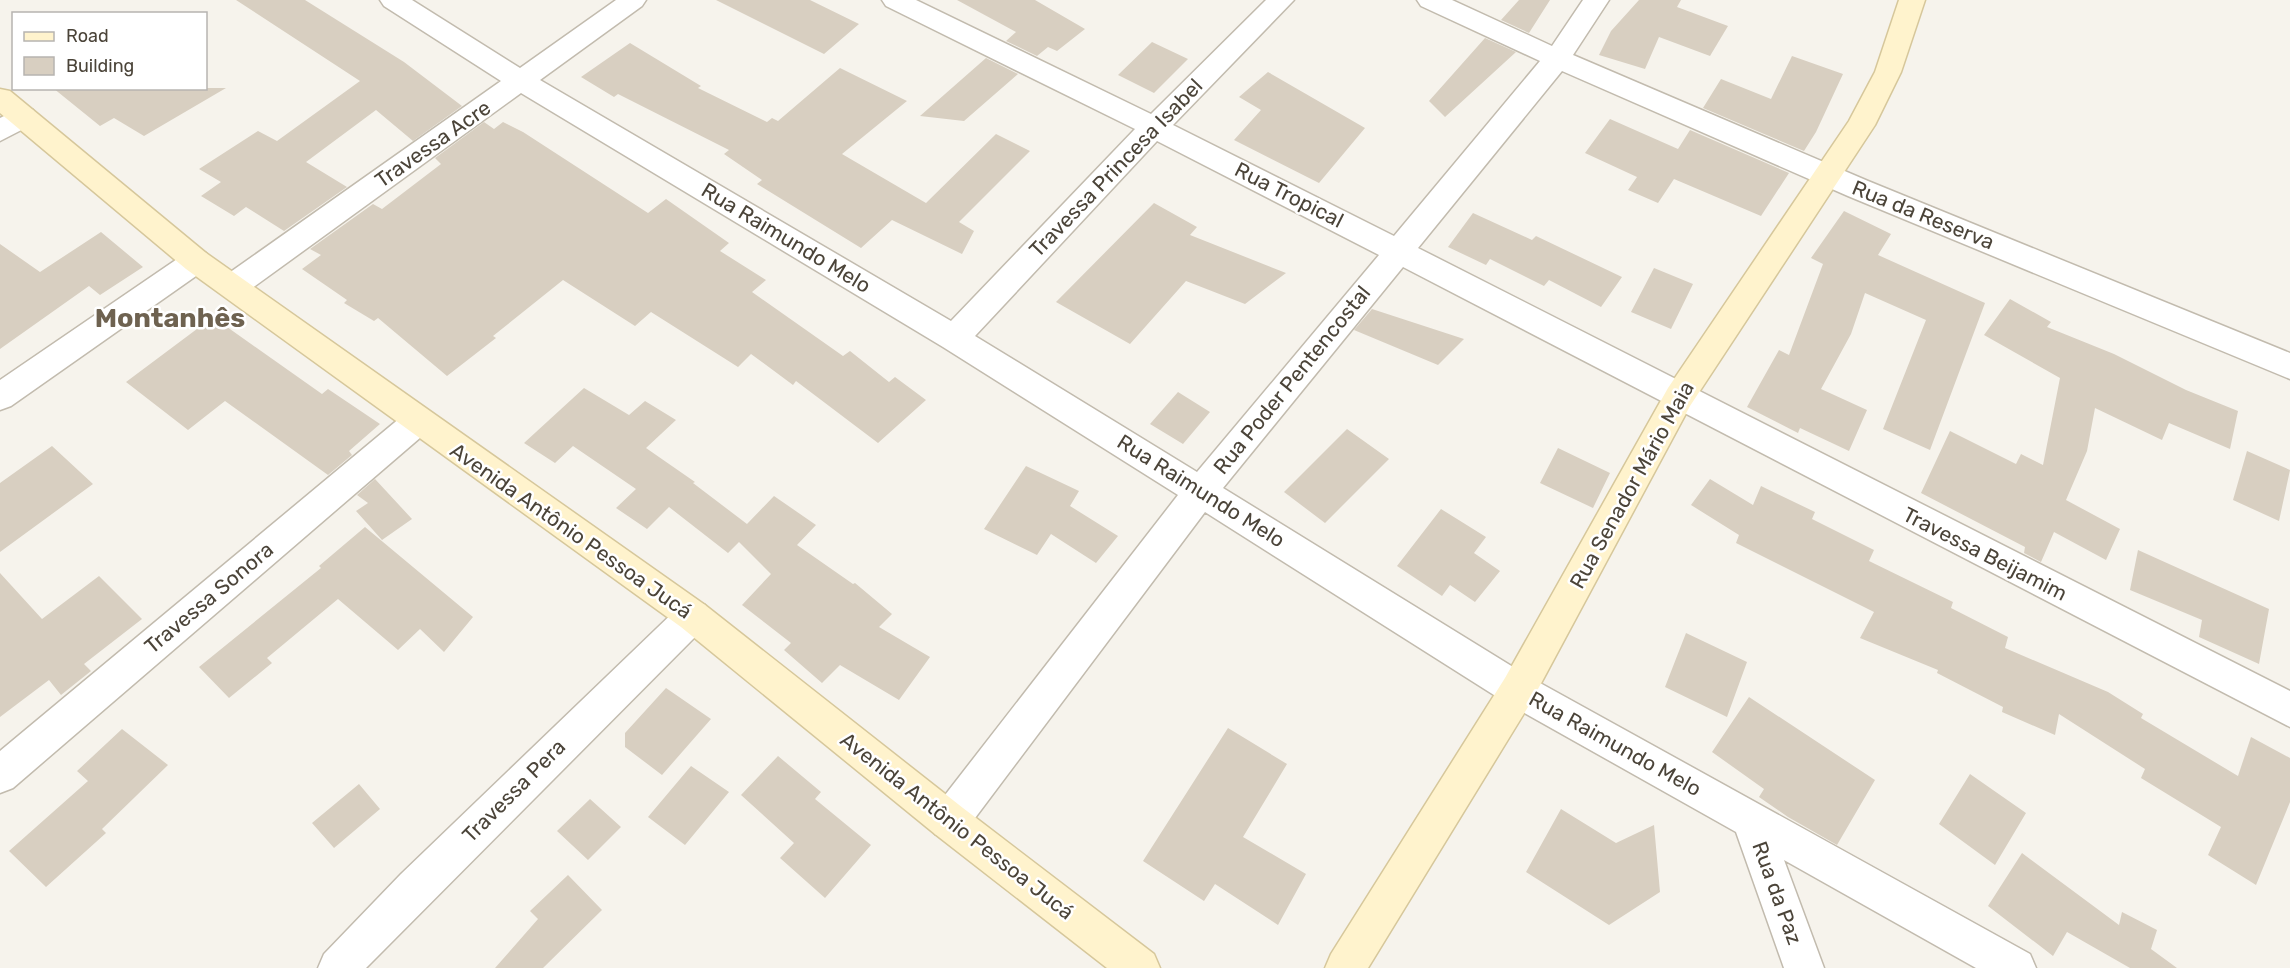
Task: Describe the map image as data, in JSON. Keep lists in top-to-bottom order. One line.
{"streets":{"street":["Travessa Acre","Travessa Princesa Isabel","Rua Tropical","Rua da Reserva","Rua Raimundo Melo","Rua Poder Pentencostal","Rua Senador Mário Maia","Avenida Antônio Pessoa Jucá","Travessa Beijamim","Travessa Sonora","Travessa Pera","Rua da Paz"]},"crossings":[["Travessa Acre","Rua Raimundo Melo"],["Travessa Acre","Avenida Antônio Pessoa Jucá"],["Travessa Princesa Isabel","Rua Tropical"],["Travessa Princesa Isabel","Rua Raimundo Melo"],["Rua Tropical","Rua Poder Pentencostal"],["Rua Tropical","Rua Senador Mário Maia"],["Rua Tropical","Travessa Beijamim"],["Rua da Reserva","Rua Poder Pentencostal"],["Rua da Reserva","Rua Senador Mário Maia"],["Rua Raimundo Melo","Rua Poder Pentencostal"],["Rua Raimundo Melo","Rua Senador Mário Maia"],["Rua Raimundo Melo","Rua da Paz"],["Rua Poder Pentencostal","Avenida Antônio Pessoa Jucá"],["Rua Senador Mário Maia","Travessa Beijamim"],["Avenida Antônio Pessoa Jucá","Travessa Sonora"],["Avenida Antônio Pessoa Jucá","Travessa Pera"]],"districts":["Montanhês"],"legend":["Road","Building"]}
